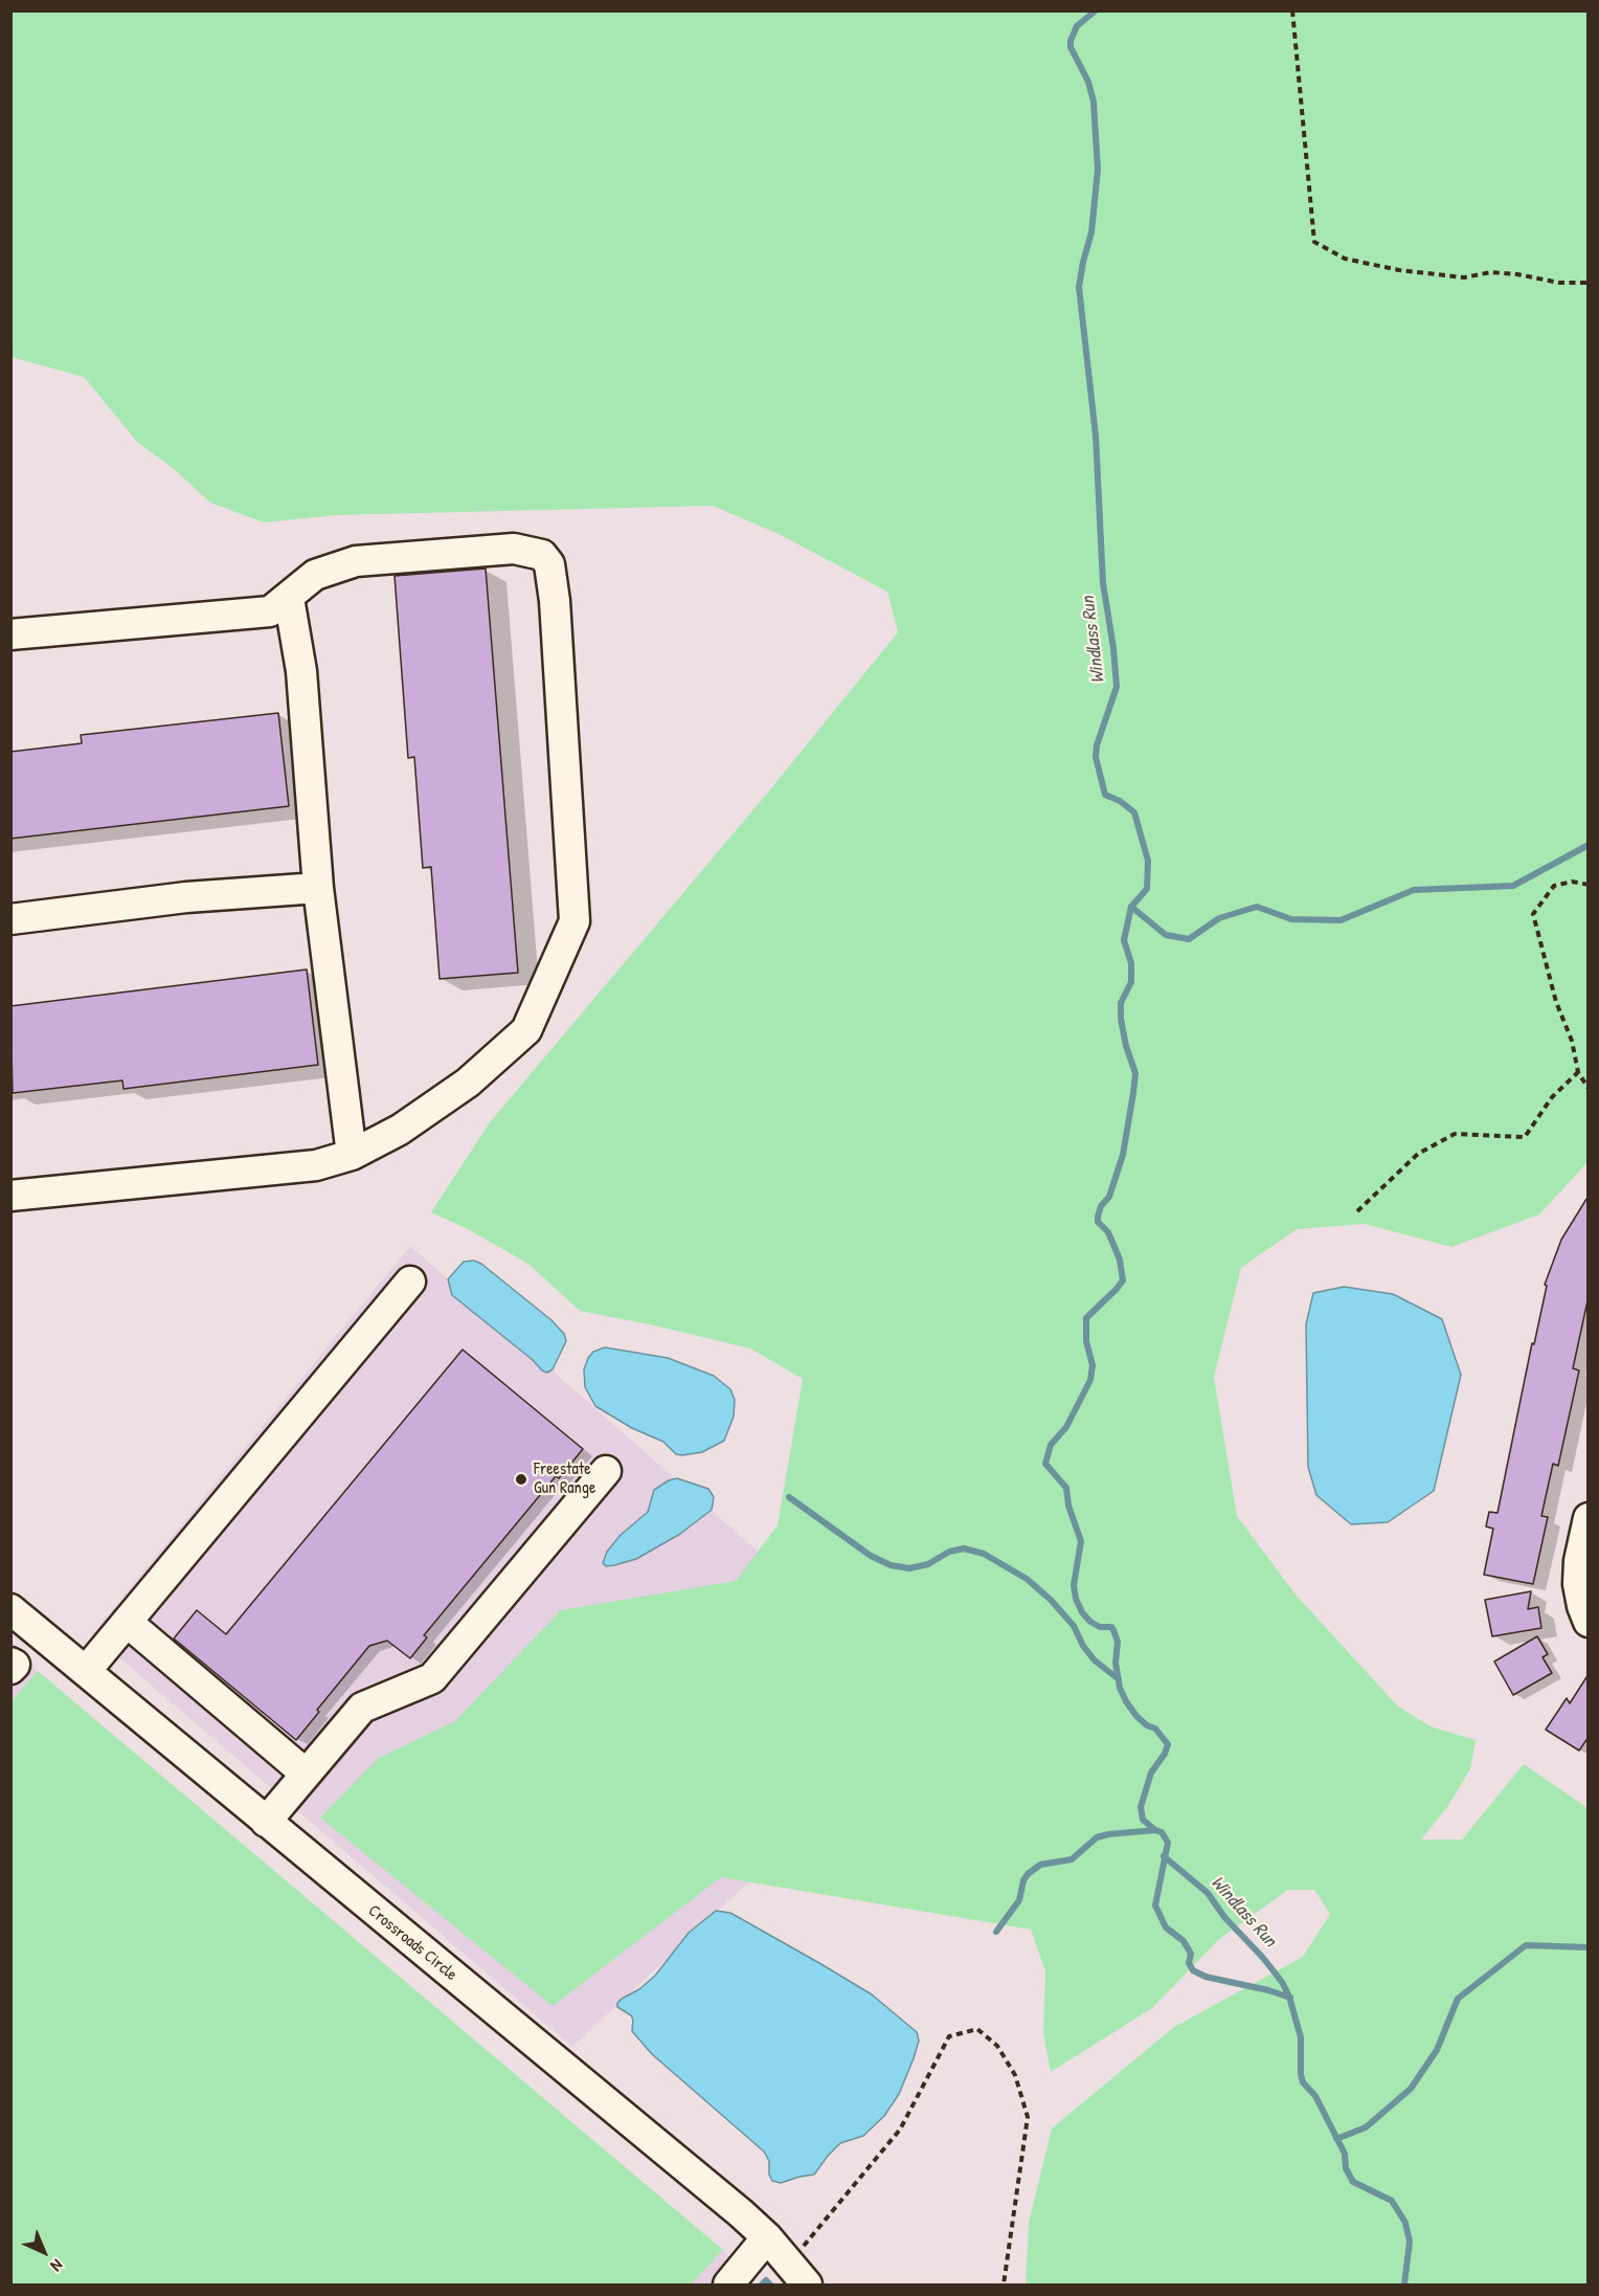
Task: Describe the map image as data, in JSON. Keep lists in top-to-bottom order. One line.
{"streets":{"street":["Crossroads Circle"]},"water":["Windlass Run"],"places":["Freestate Gun Range"],"north":"bottom right"}
